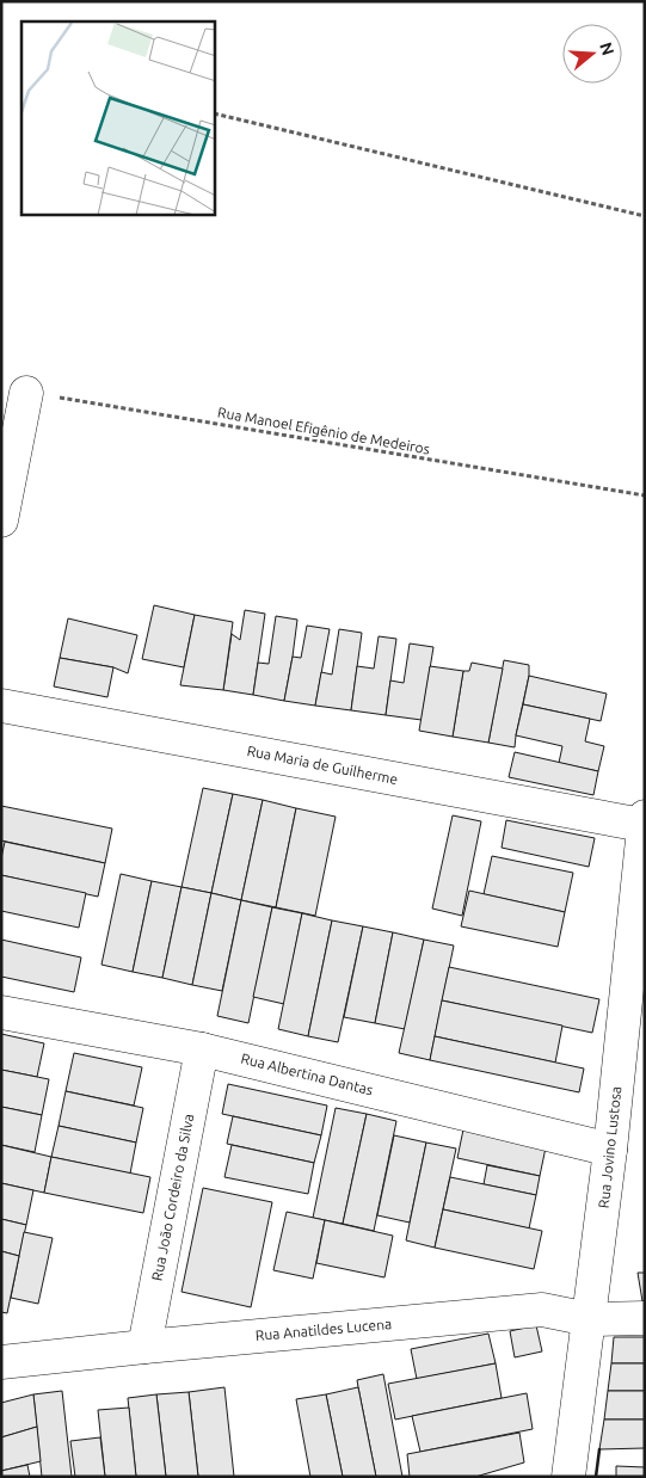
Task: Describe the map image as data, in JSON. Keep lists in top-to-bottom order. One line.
{"streets":{"street":["Rua Maria de Guilherme","Rua Albertina Dantas","Rua Jovino Lustosa","Rua João Cordeiro da Silva","Rua Anatildes Lucena"],"path":["Rua Manoel Efigênio de Medeiros"]},"crossings":[["Rua Maria de Guilherme","Rua Jovino Lustosa"],["Rua Albertina Dantas","Rua Jovino Lustosa"],["Rua Albertina Dantas","Rua João Cordeiro da Silva"],["Rua Jovino Lustosa","Rua Anatildes Lucena"],["Rua João Cordeiro da Silva","Rua Anatildes Lucena"]],"north":"right"}
